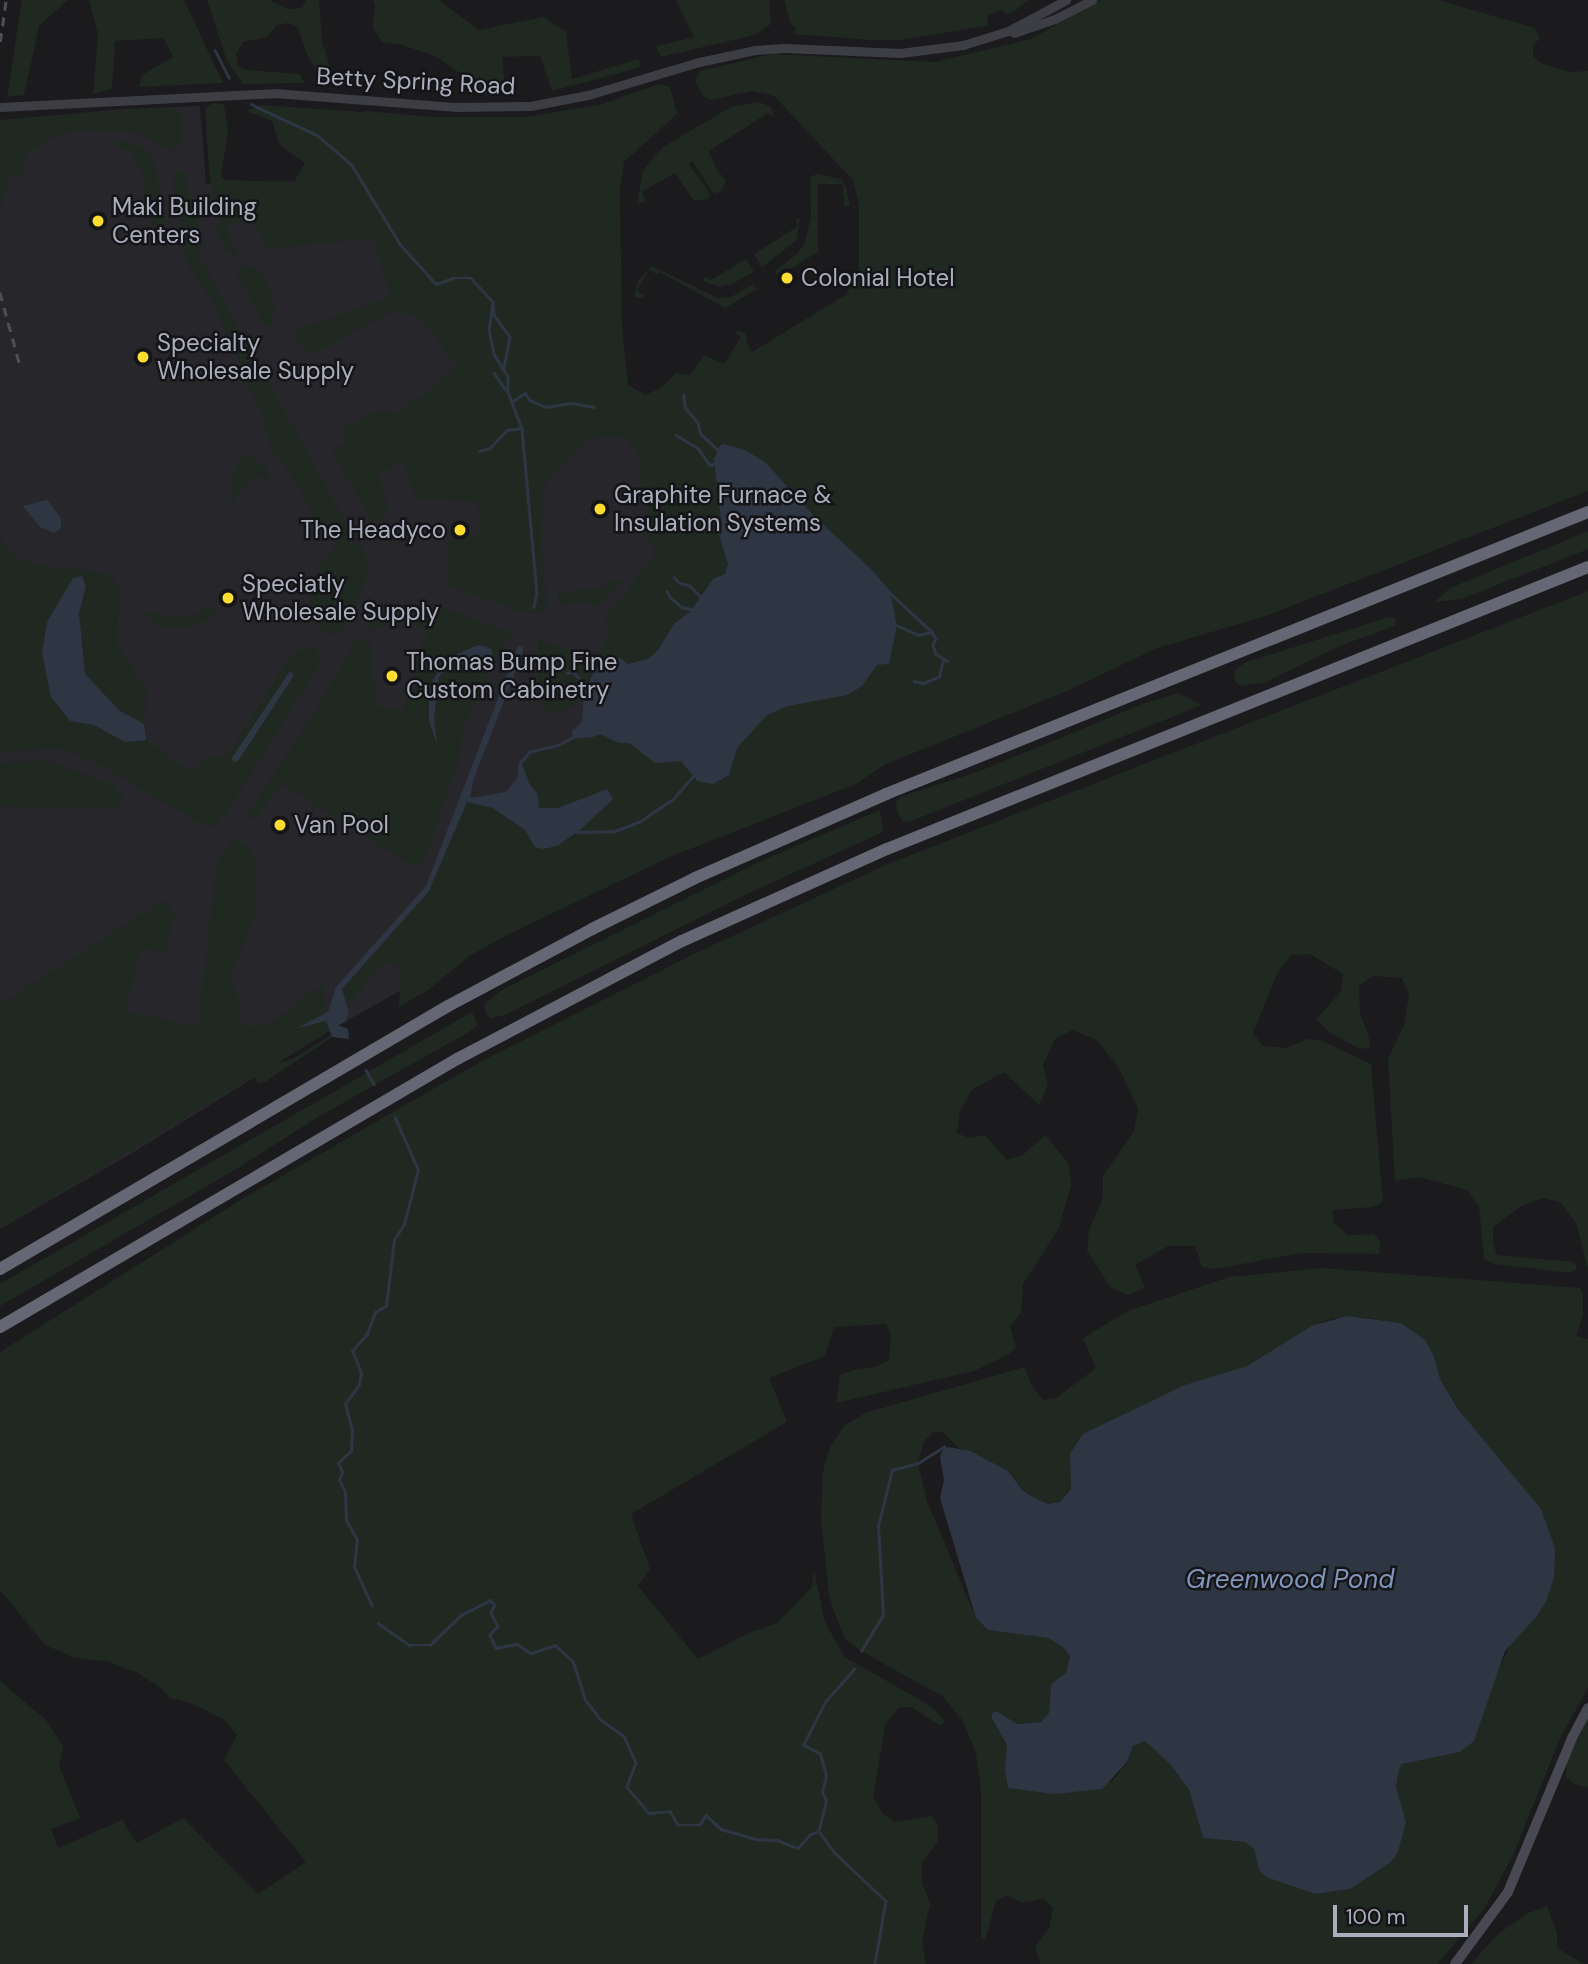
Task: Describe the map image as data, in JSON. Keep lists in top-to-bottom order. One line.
{"streets":{"street":["Betty Spring Road"]},"water":["Greenwood Pond"],"places":["Maki Building Centers","Colonial Hotel","Specialty Wholesale Supply","Graphite Furnace & Insulation Systems","The Headyco","Speciatly Wholesale Supply","Thomas Bump Fine Custom Cabinetry","Van Pool"],"scale_bar":"100 m"}
